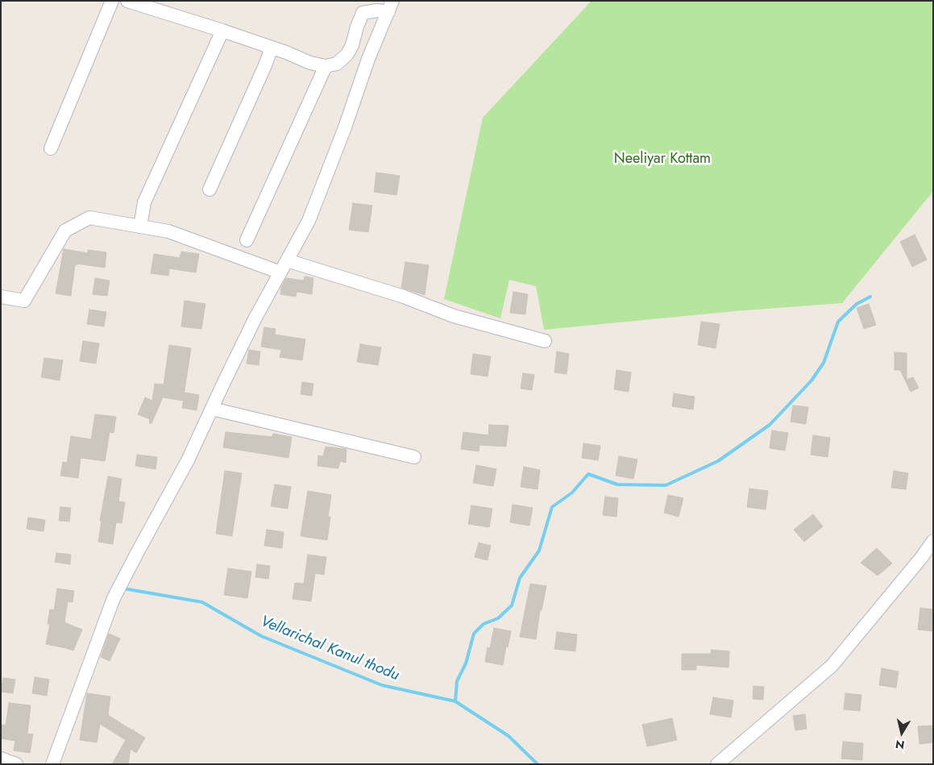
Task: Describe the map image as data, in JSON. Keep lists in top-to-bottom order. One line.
{"water":["Vellarichal Kanul thodu"],"parks":["Neeliyar Kottam"],"north":"bottom"}
